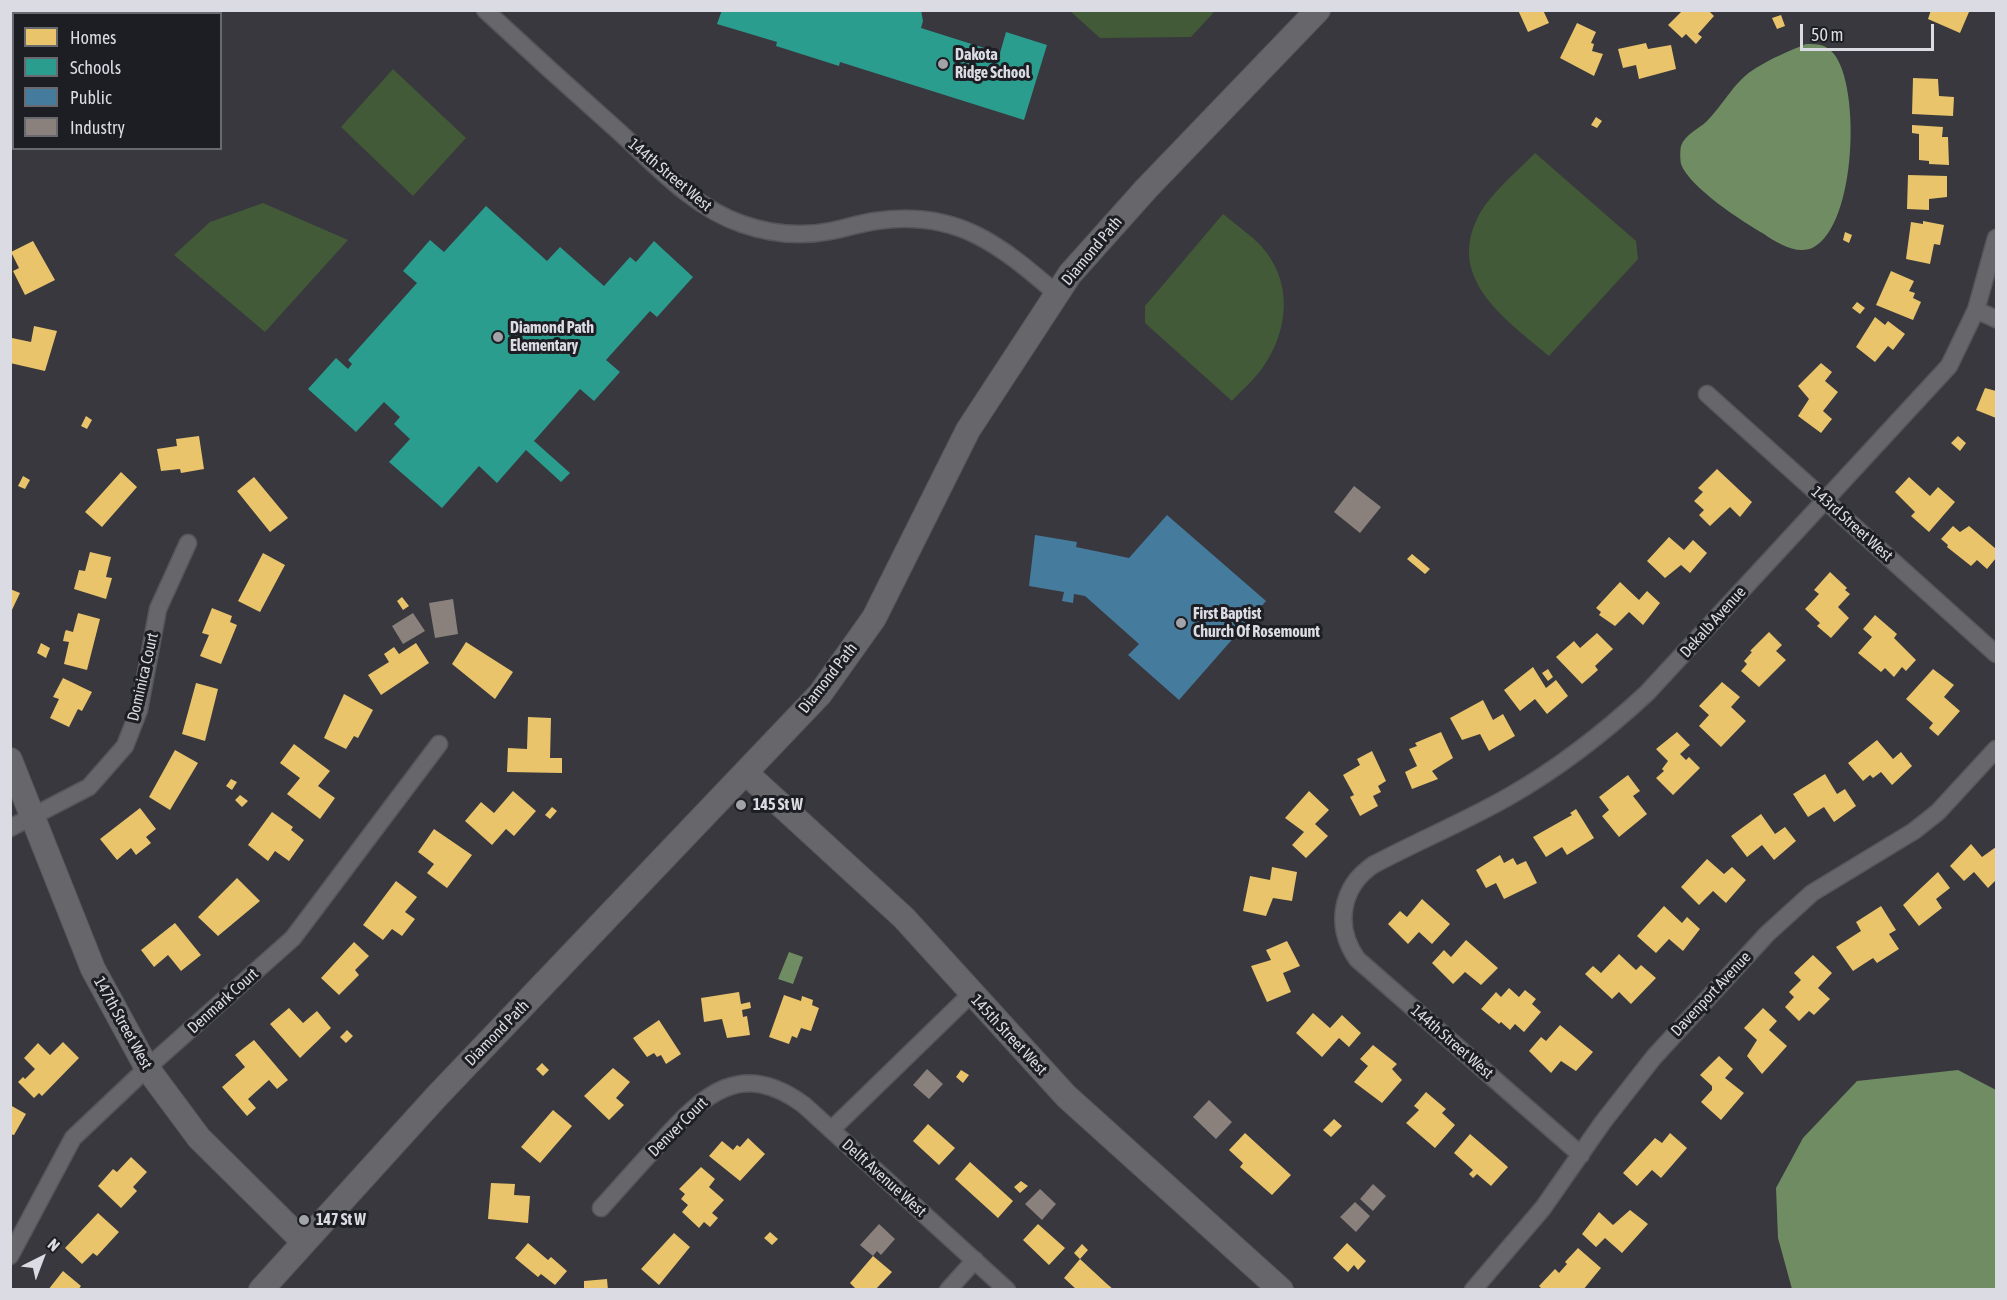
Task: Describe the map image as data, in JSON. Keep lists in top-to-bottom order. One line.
{"streets":{"street":["144th Street West","Diamond Path","143rd Street West","Dekalb Avenue","Dominica Court","Davenport Avenue","Denmark Court","147th Street West","145th Street West","Denver Court","Delft Avenue West"]},"crossings":[["144th Street West","Diamond Path"],["144th Street West","Dekalb Avenue"],["144th Street West","Davenport Avenue"],["Diamond Path","147th Street West"],["Diamond Path","145th Street West"],["143rd Street West","Dekalb Avenue"],["Dominica Court","147th Street West"],["Denmark Court","147th Street West"],["145th Street West","Delft Avenue West"],["Denver Court","Delft Avenue West"]],"places":["Dakota Ridge School","Diamond Path Elementary","First Baptist Church Of Rosemount","145 St W","147 St W"],"legend":["Homes","Schools","Public","Industry"],"scale_bar":"50 m","north":"top right"}
